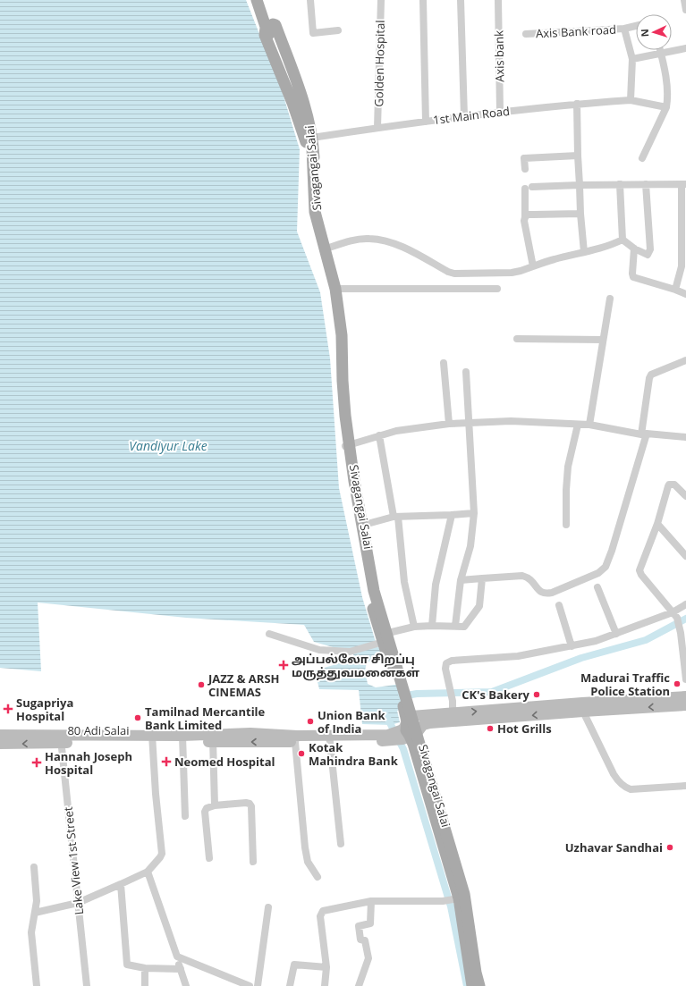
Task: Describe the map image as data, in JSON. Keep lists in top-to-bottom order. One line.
{"streets":{"main road":["Sivagangai Salai","80 Adi Salai"],"street":["Axis Bank road","Axis bank","Golden Hospital","1st Main Road","Lake View 1st Street"]},"crossings":[["Axis Bank road","1st Main Road"],["Axis bank","1st Main Road"],["Golden Hospital","1st Main Road"],["1st Main Road","Sivagangai Salai"],["Sivagangai Salai","80 Adi Salai"],["80 Adi Salai","Lake View 1st Street"]],"water":["Vandiyur Lake"],"places":{"health":["அப்பல்லோ சிறப்பு மருத்துவமனைகள்","Sugapriya Hospital","Neomed Hospital","Hannah Joseph Hospital"],"other":["Madurai Traffic Police Station","JAZZ & ARSH CINEMAS","CK's Bakery","Tamilnad Mercantile Bank Limited","Union Bank of India","Hot Grills","Kotak Mahindra Bank","Uzhavar Sandhai"]},"north":"left"}
